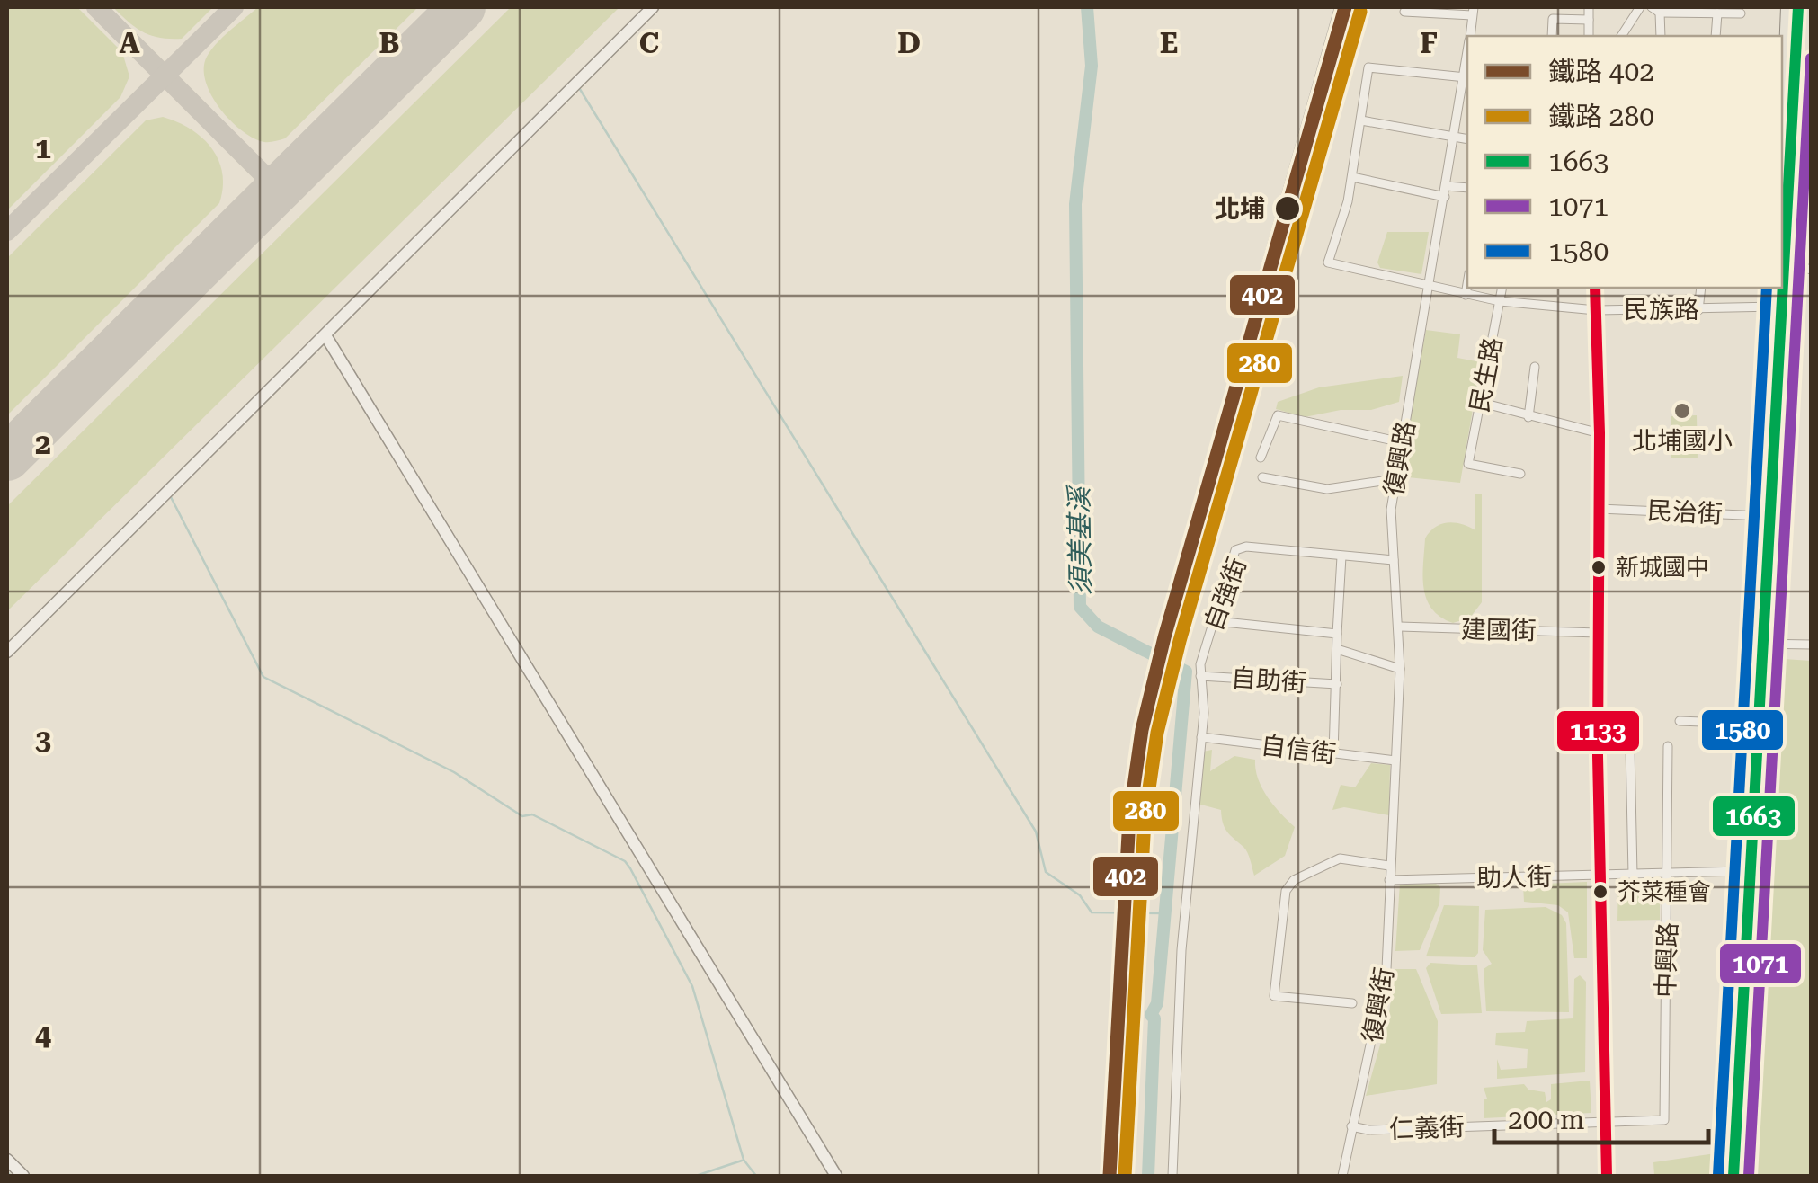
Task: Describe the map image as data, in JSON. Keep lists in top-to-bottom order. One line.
{"streets":{"street":["民族路","民生路","復興路","民治街","自強街","建國街","自助街","自信街","助人街","中興路","復興街","仁義街"]},"crossings":[["民族路","民生路"],["民族路","復興路"],["復興路","自強街"],["復興路","建國街"],["復興路","自信街"],["復興路","助人街"],["復興路","復興街"],["自強街","自助街"],["自強街","自信街"],["助人街","中興路"],["助人街","復興街"],["中興路","仁義街"],["復興街","仁義街"]],"water":["須美基溪"],"places":["北埔","北埔國小","新城國中","芥菜種會"],"lines":["rail line 402","transit line 1663","rail line 280","transit line 1071","transit line 1580","transit line 1133"],"legend":["鐵路 402","鐵路 280","1663","1071","1580"],"scale_bar":"200 m","grid":{"columns":["A","B","C","D","E","F"],"rows":["1","2","3","4"]}}
